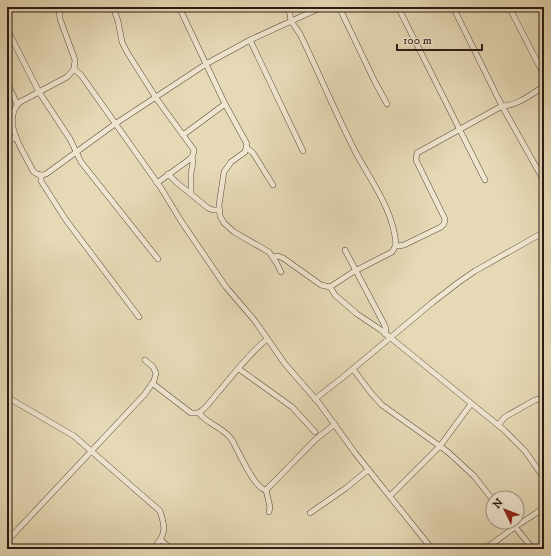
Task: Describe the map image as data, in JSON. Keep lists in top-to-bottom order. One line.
{"scale_bar":"100 m","north":"top left"}
